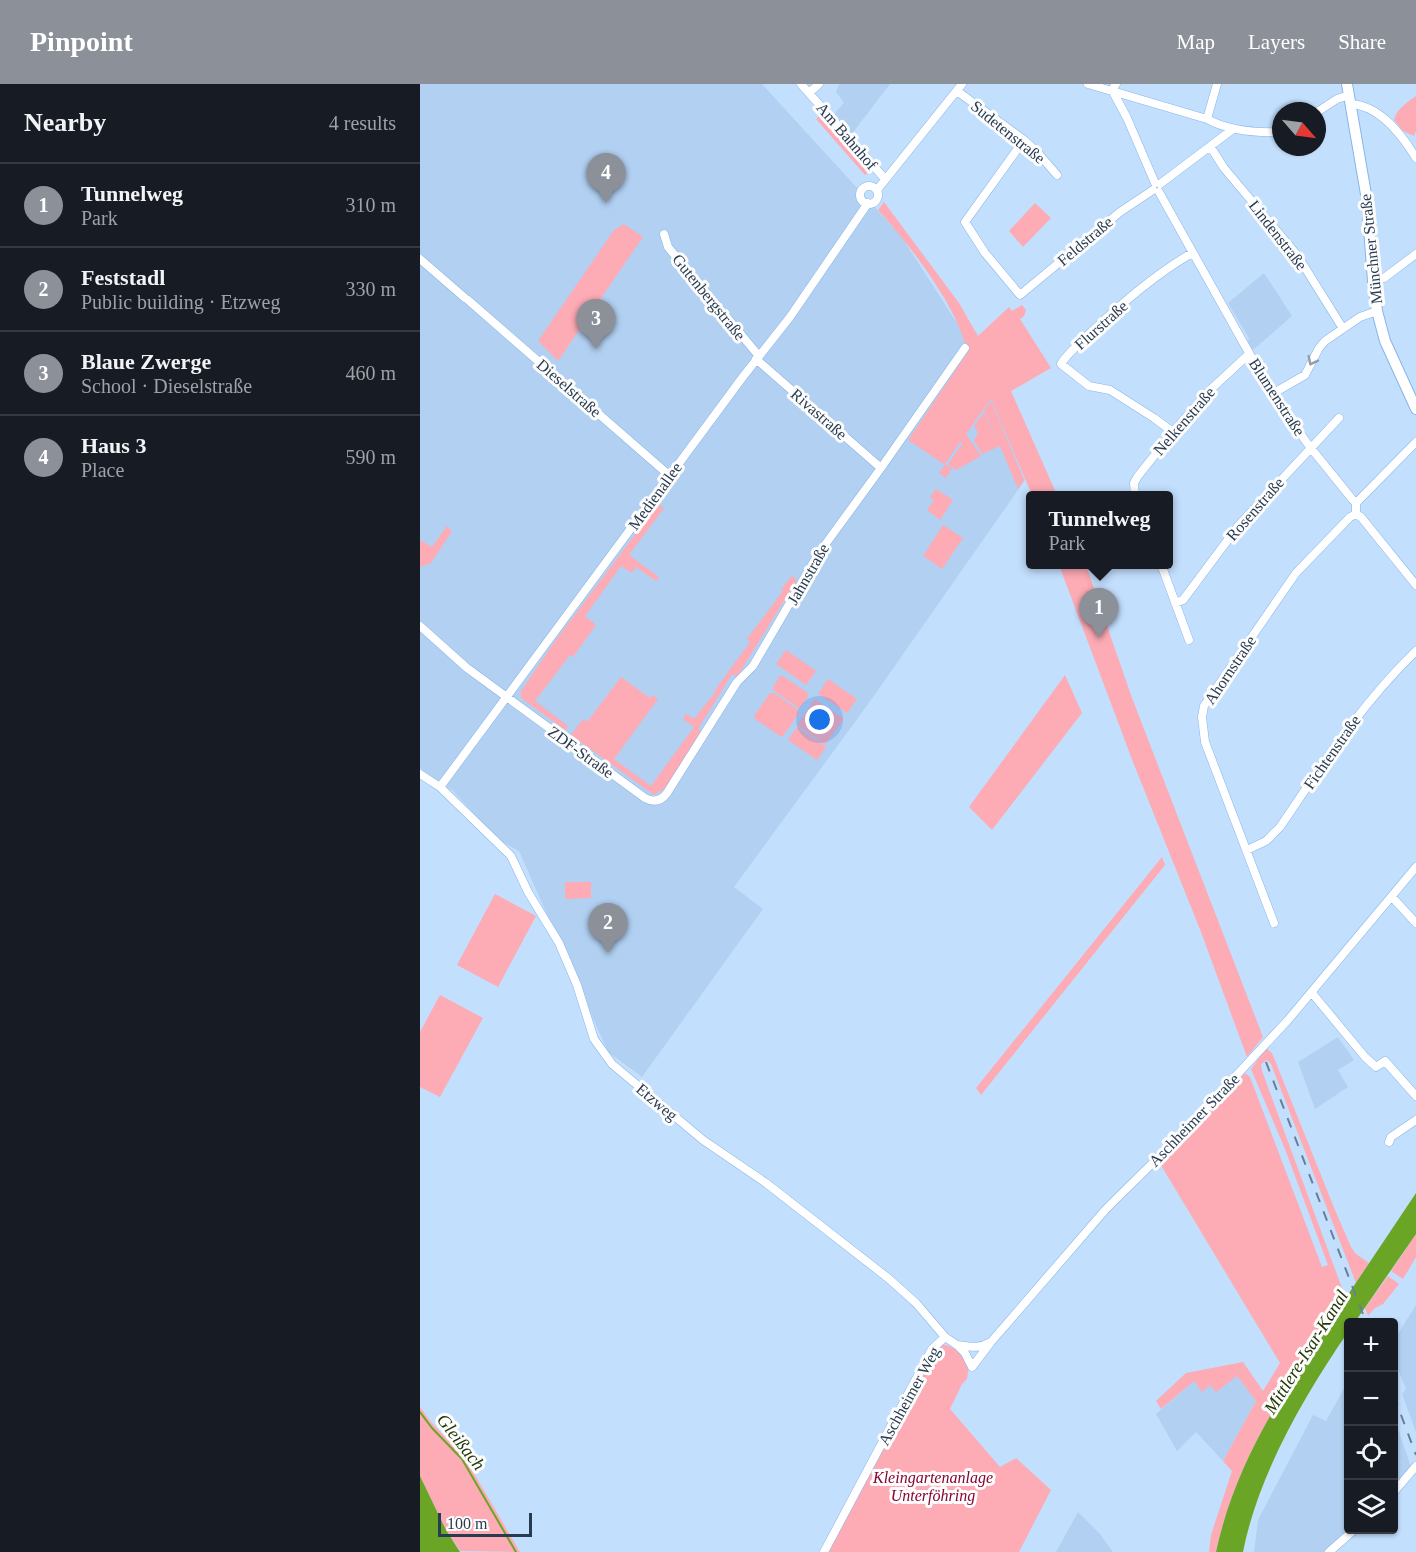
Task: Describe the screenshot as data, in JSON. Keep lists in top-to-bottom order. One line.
{"streets":{"main road":["Münchner Straße"],"street":["Sudetenstraße","Am Bahnhof","Lindenstraße","Feldstraße","Gutenbergstraße","Flurstraße","Dieselstraße","Blumenstraße","Rivastraße","Nelkenstraße","Medienallee","Rosenstraße","Jahnstraße","Ahornstraße","ZDF-Straße","Fichtenstraße","Etzweg","Aschheimer Straße","Aschheimer Weg"]},"crossings":[["Sudetenstraße","Feldstraße"],["Lindenstraße","Feldstraße"],["Feldstraße","Blumenstraße"],["Gutenbergstraße","Rivastraße"],["Gutenbergstraße","Medienallee"],["Flurstraße","Blumenstraße"],["Flurstraße","Nelkenstraße"],["Dieselstraße","Medienallee"],["Blumenstraße","Nelkenstraße"],["Blumenstraße","Rosenstraße"],["Rivastraße","Medienallee"],["Rivastraße","Jahnstraße"],["Medienallee","ZDF-Straße"],["Medienallee","Etzweg"],["Jahnstraße","ZDF-Straße"],["Ahornstraße","Fichtenstraße"],["Etzweg","Aschheimer Straße"],["Etzweg","Aschheimer Weg"]],"water":["Mittlere-Isar-Kanal","Gleißach"],"parks":["Kleingartenanlage Unterföhring"],"scale_bar":"100 m","north":"bottom right","page":{"header":"Pinpoint","nav":["Map","Layers","Share"],"heading":["Nearby","4 results"],"pins":["4","3","1","2"],"list":[{"mark":"1","name":"Tunnelweg","note":"Park","value":"310 m"},{"mark":"2","name":"Feststadl","note":"Public building · Etzweg","value":"330 m"},{"mark":"3","name":"Blaue Zwerge","note":"School · Dieselstraße","value":"460 m"},{"mark":"4","name":"Haus 3","note":"Place","value":"590 m"}],"popup":["Tunnelweg","Park"],"map_buttons":["+","−"],"scale":"100 m"}}
